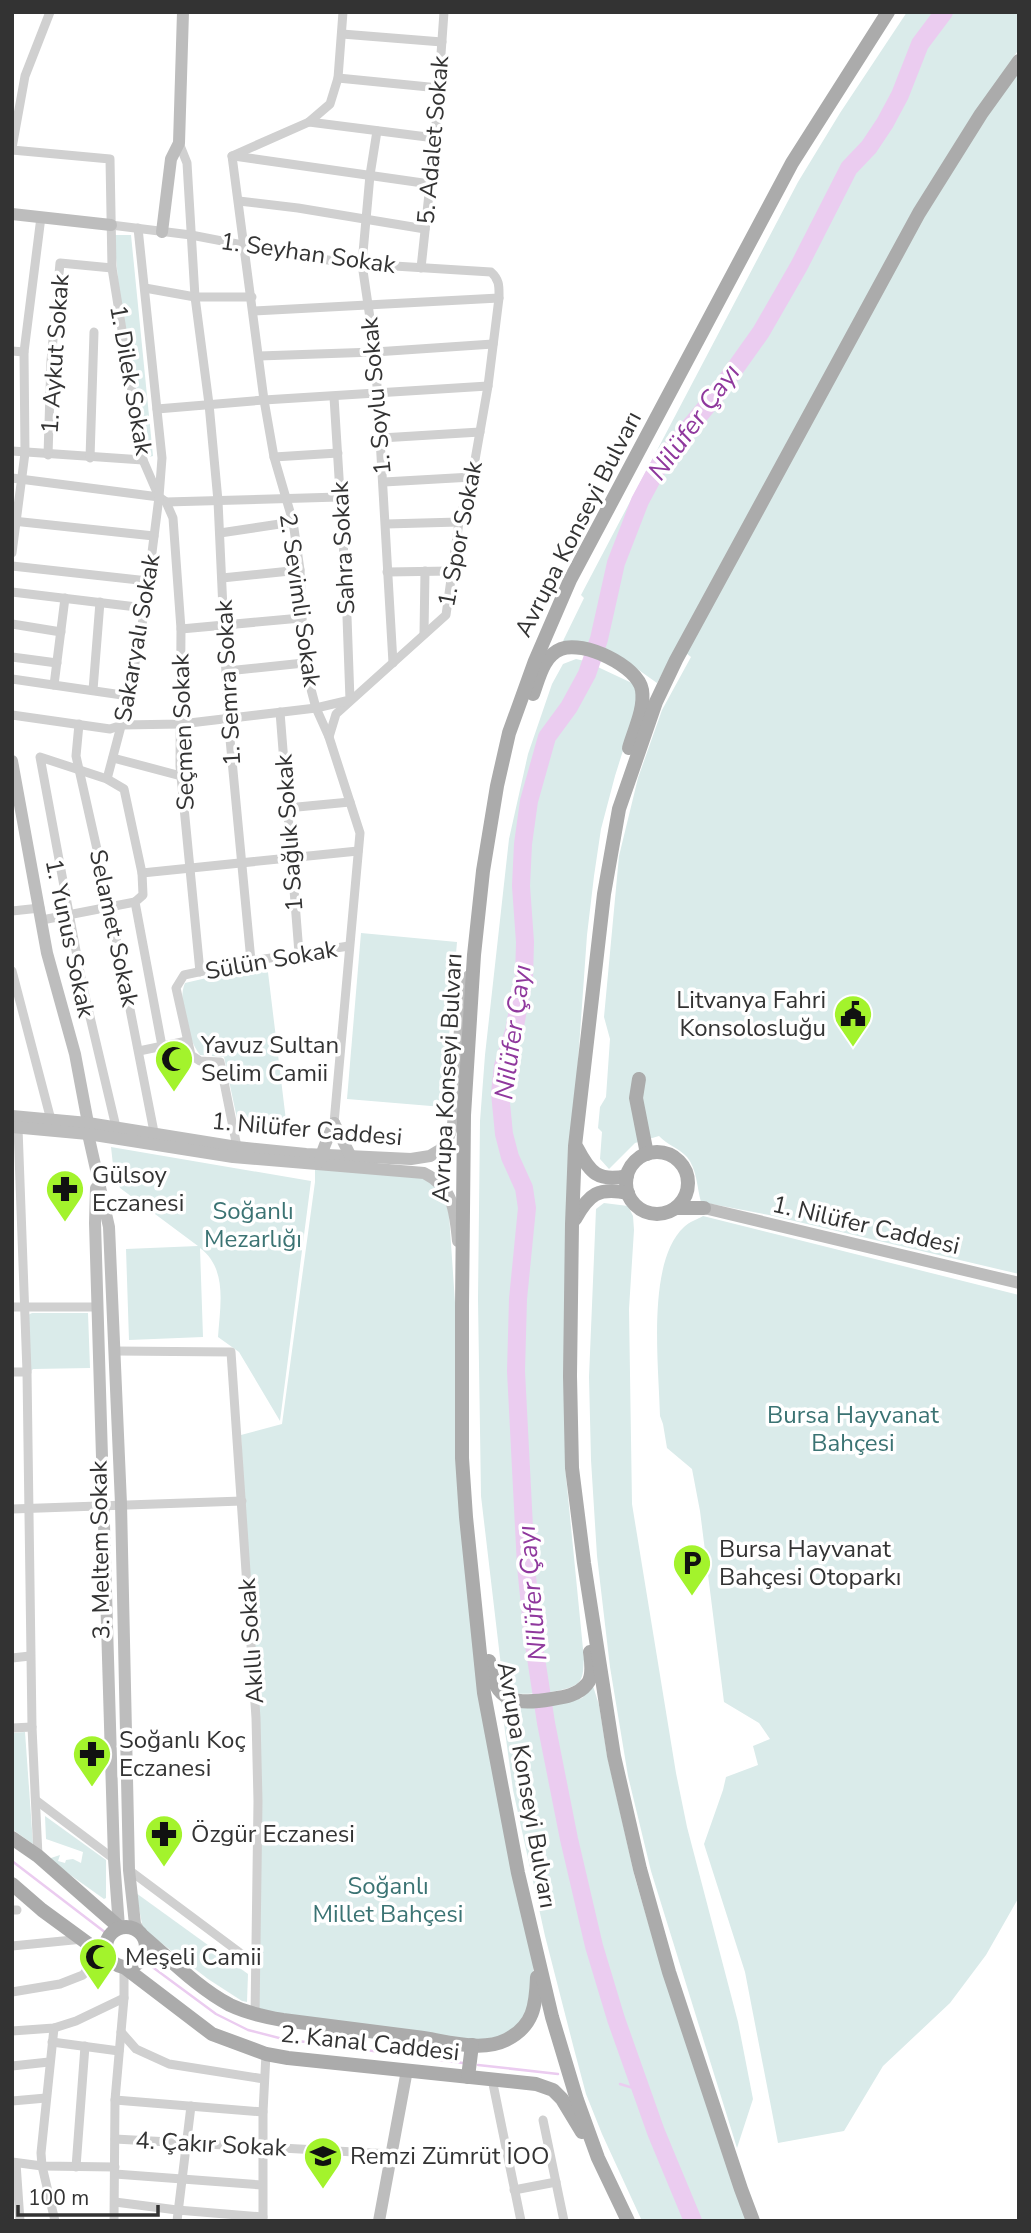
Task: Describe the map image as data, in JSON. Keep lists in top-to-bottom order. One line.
{"streets":{"main road":["Avrupa Konseyi Bulvarı","2. Kanal Caddesi"],"street":["5. Adalet Sokak","1. Seyhan Sokak","1. Aykut Sokak","1. Dilek Sokak","1. Soylu Sokak","1. Spor Sokak","Sahra Sokak","2. Sevimli Sokak","Sakaryalı Sokak","1. Semra Sokak","Seçmen Sokak","1 Sağlık Sokak","Selamet Sokak","1. Yunus Sokak","Sülün Sokak","1. Nilüfer Caddesi","3. Meltem Sokak","Akıllı Sokak","4. Çakır Sokak"]},"crossings":[["5. Adalet Sokak","1. Seyhan Sokak"],["1. Seyhan Sokak","1. Dilek Sokak"],["1. Seyhan Sokak","1. Soylu Sokak"],["1. Seyhan Sokak","1. Spor Sokak"],["1. Seyhan Sokak","2. Sevimli Sokak"],["1. Seyhan Sokak","1. Semra Sokak"],["1. Aykut Sokak","1. Dilek Sokak"],["1. Dilek Sokak","Sakaryalı Sokak"],["1. Dilek Sokak","Seçmen Sokak"],["1. Soylu Sokak","1. Spor Sokak"],["Avrupa Konseyi Bulvarı","1. Nilüfer Caddesi"],["Avrupa Konseyi Bulvarı","2. Kanal Caddesi"],["1. Spor Sokak","Sahra Sokak"],["1. Spor Sokak","2. Sevimli Sokak"],["2. Sevimli Sokak","Sülün Sokak"],["Sakaryalı Sokak","Seçmen Sokak"],["1. Semra Sokak","Sülün Sokak"],["Seçmen Sokak","Sülün Sokak"],["1 Sağlık Sokak","Sülün Sokak"],["Selamet Sokak","1. Nilüfer Caddesi"],["1. Yunus Sokak","1. Nilüfer Caddesi"],["1. Yunus Sokak","3. Meltem Sokak"],["1. Nilüfer Caddesi","3. Meltem Sokak"],["3. Meltem Sokak","Akıllı Sokak"],["3. Meltem Sokak","2. Kanal Caddesi"],["Akıllı Sokak","2. Kanal Caddesi"]],"water":["Nilüfer Çayı"],"parks":["Soğanlı Mezarlığı","Bursa Hayvanat Bahçesi","Soğanlı Millet Bahçesi"],"places":{"public building":["Litvanya Fahri Konsolosluğu"],"mosque":["Yavuz Sultan Selim Camii","Meşeli Camii"],"pharmacy":["Gülsoy Eczanesi","Soğanlı Koç Eczanesi","Özgür Eczanesi"],"parking":["Bursa Hayvanat Bahçesi Otoparkı"],"school or university":["Remzi Zümrüt İOO"]},"scale_bar":"100 m"}
